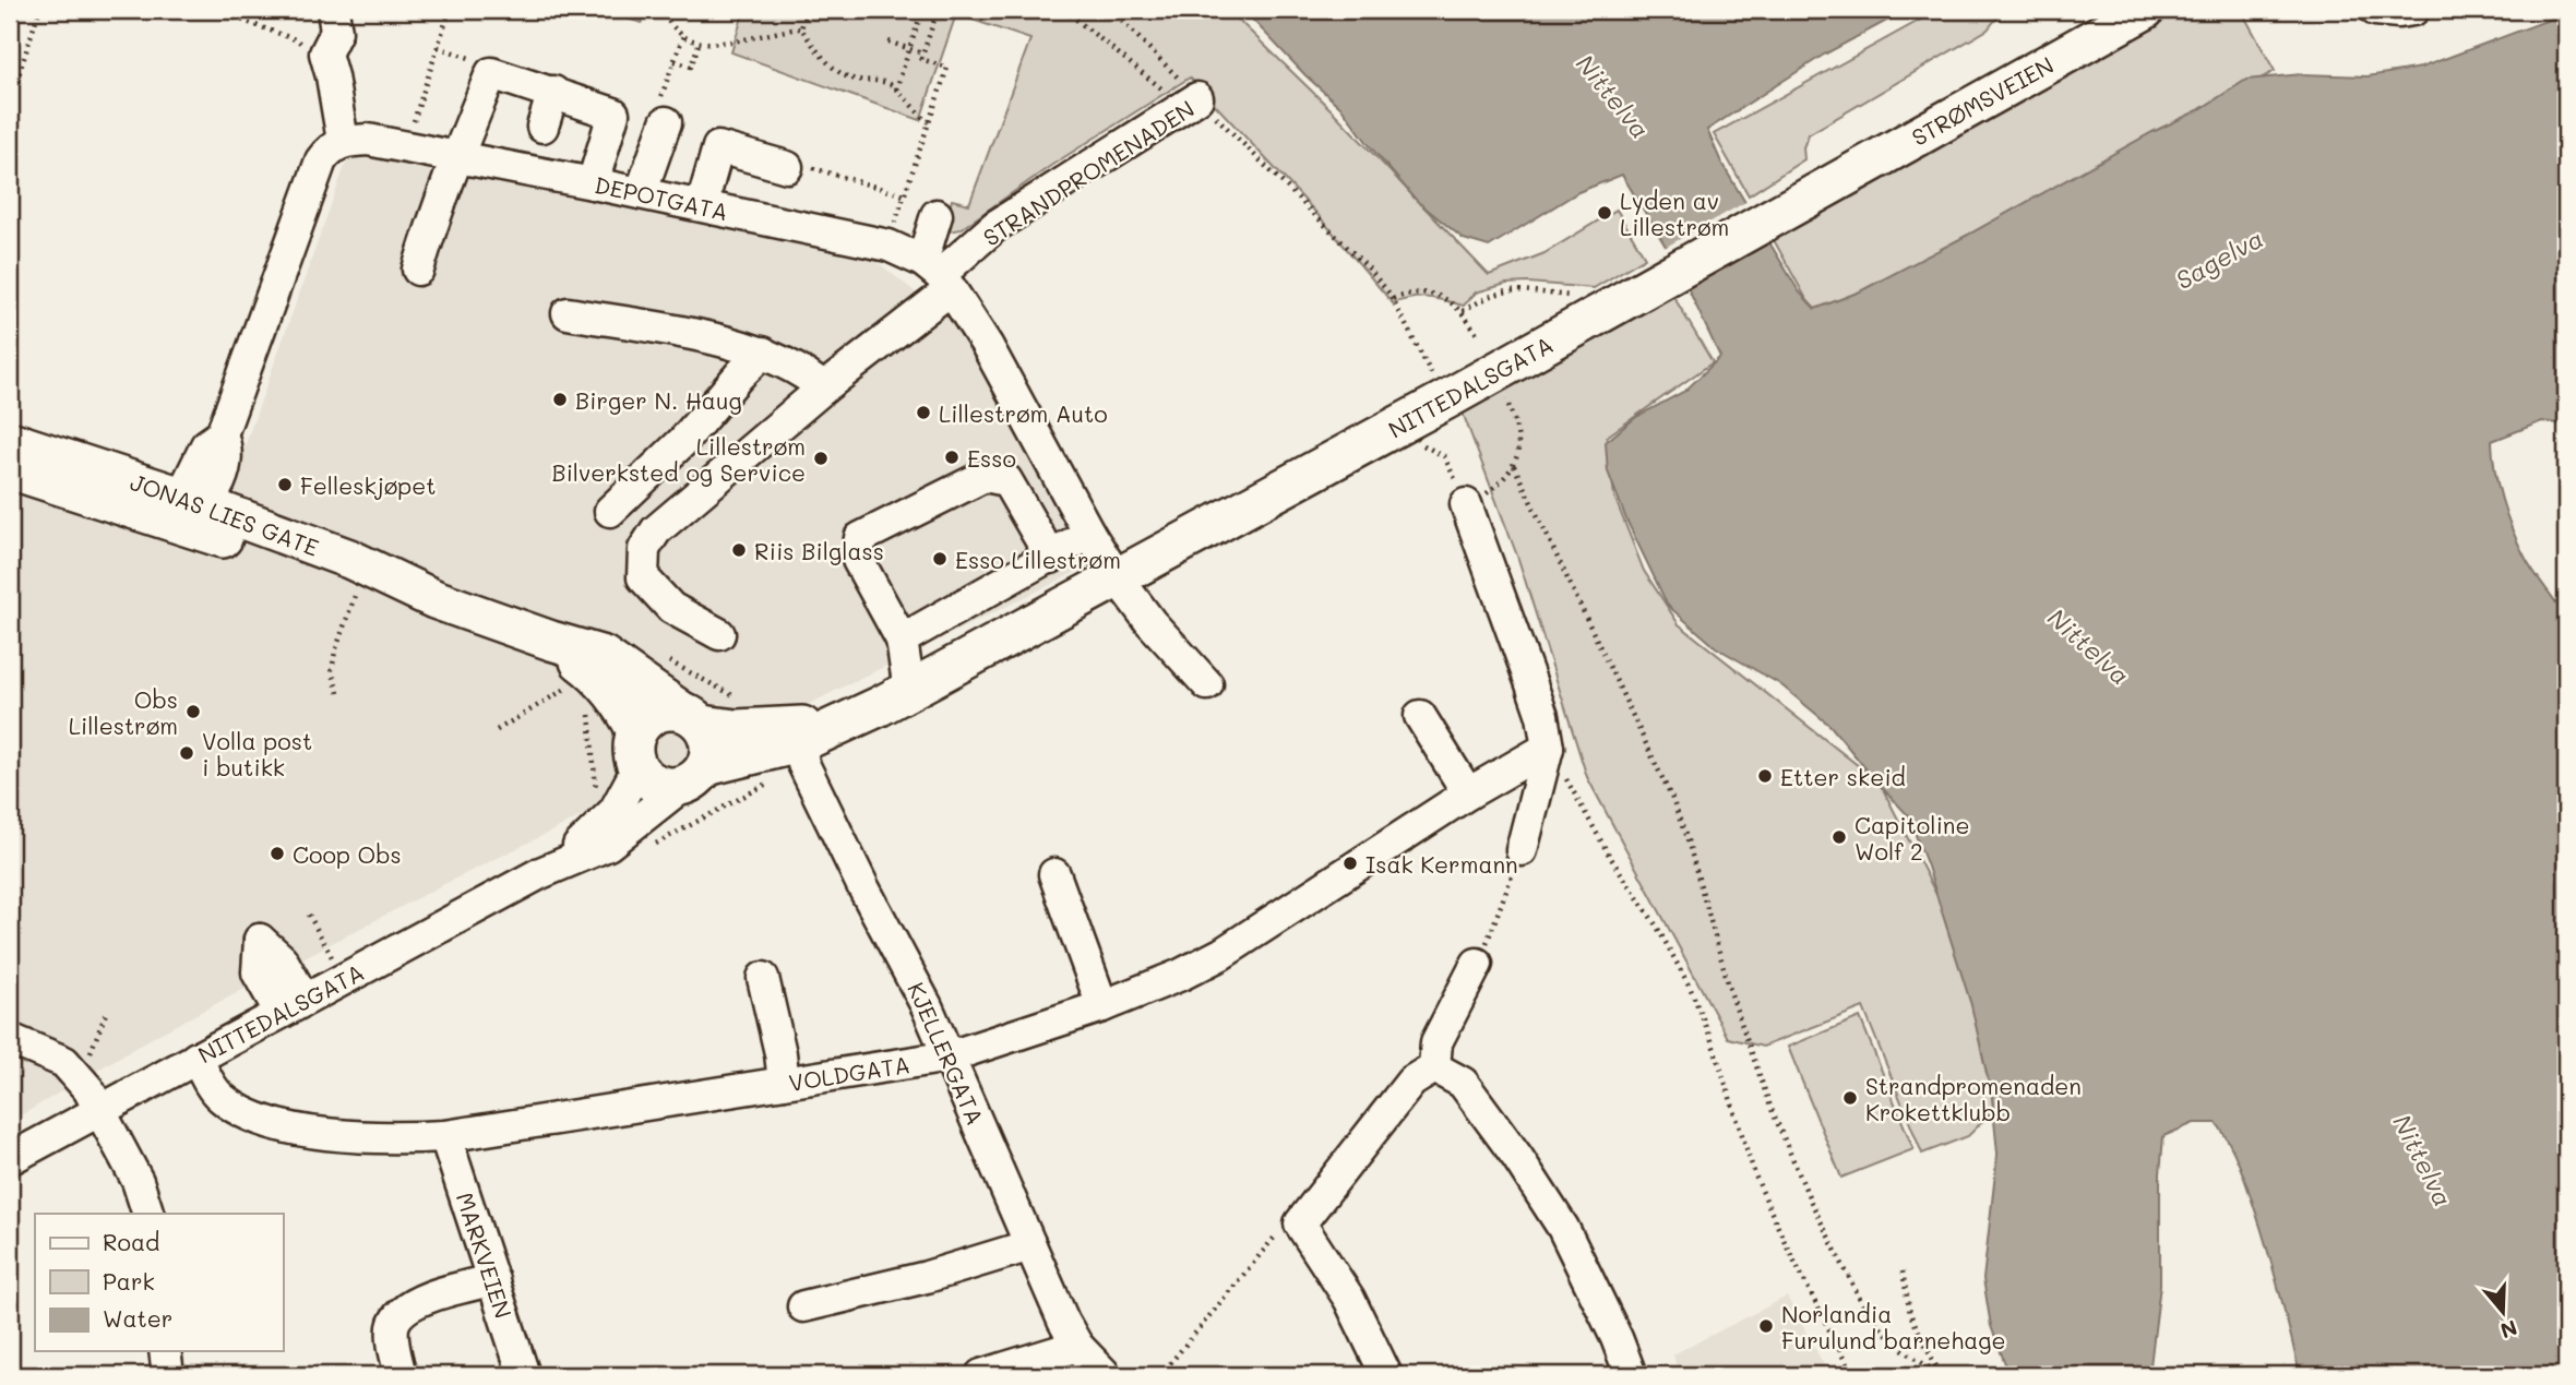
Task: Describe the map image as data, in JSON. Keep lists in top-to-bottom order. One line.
{"streets":{"main road":["STRØMSVEIEN","NITTEDALSGATA","JONAS LIES GATE"],"street":["STRANDPROMENADEN","DEPOTGATA","KJELLERGATA","VOLDGATA","MARKVEIEN"]},"crossings":[["STRØMSVEIEN","NITTEDALSGATA"],["STRANDPROMENADEN","DEPOTGATA"],["NITTEDALSGATA","JONAS LIES GATE"],["NITTEDALSGATA","KJELLERGATA"],["NITTEDALSGATA","VOLDGATA"],["KJELLERGATA","VOLDGATA"],["VOLDGATA","MARKVEIEN"]],"water":["Nittelva","Sagelva"],"places":["Lyden av Lillestrøm","Birger N. Haug","Lillestrøm Auto","Esso","Lillestrøm Bilverksted og Service","Felleskjøpet","Riis Bilglass","Esso Lillestrøm","Obs Lillestrøm","Volla post i butikk","Etter skeid","Capitoline Wolf 2","Coop Obs","Isak Kermann","Strandpromenaden Krokettklubb","Norlandia Furulund barnehage"],"legend":["Road","Park","Water"],"north":"bottom"}
